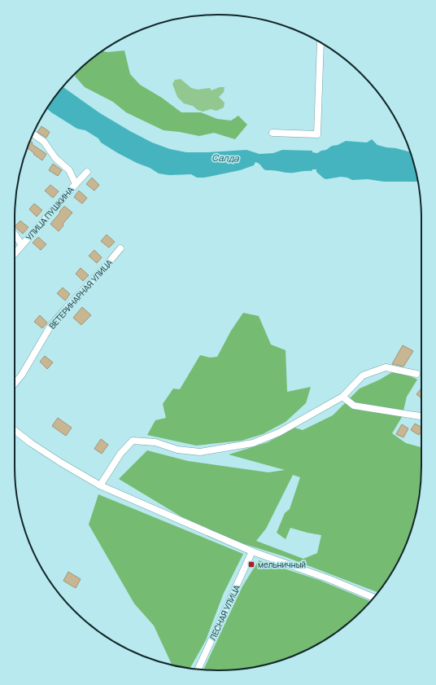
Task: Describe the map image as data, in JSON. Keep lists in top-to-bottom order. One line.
{"streets":{"street":["УЛИЦА ПУШКИНА","ВЕТЕРИНАРНАЯ УЛИЦА","ЛЕСНАЯ УЛИЦА"]},"water":["Салда"],"places":{"transit":["мельничный"]}}
